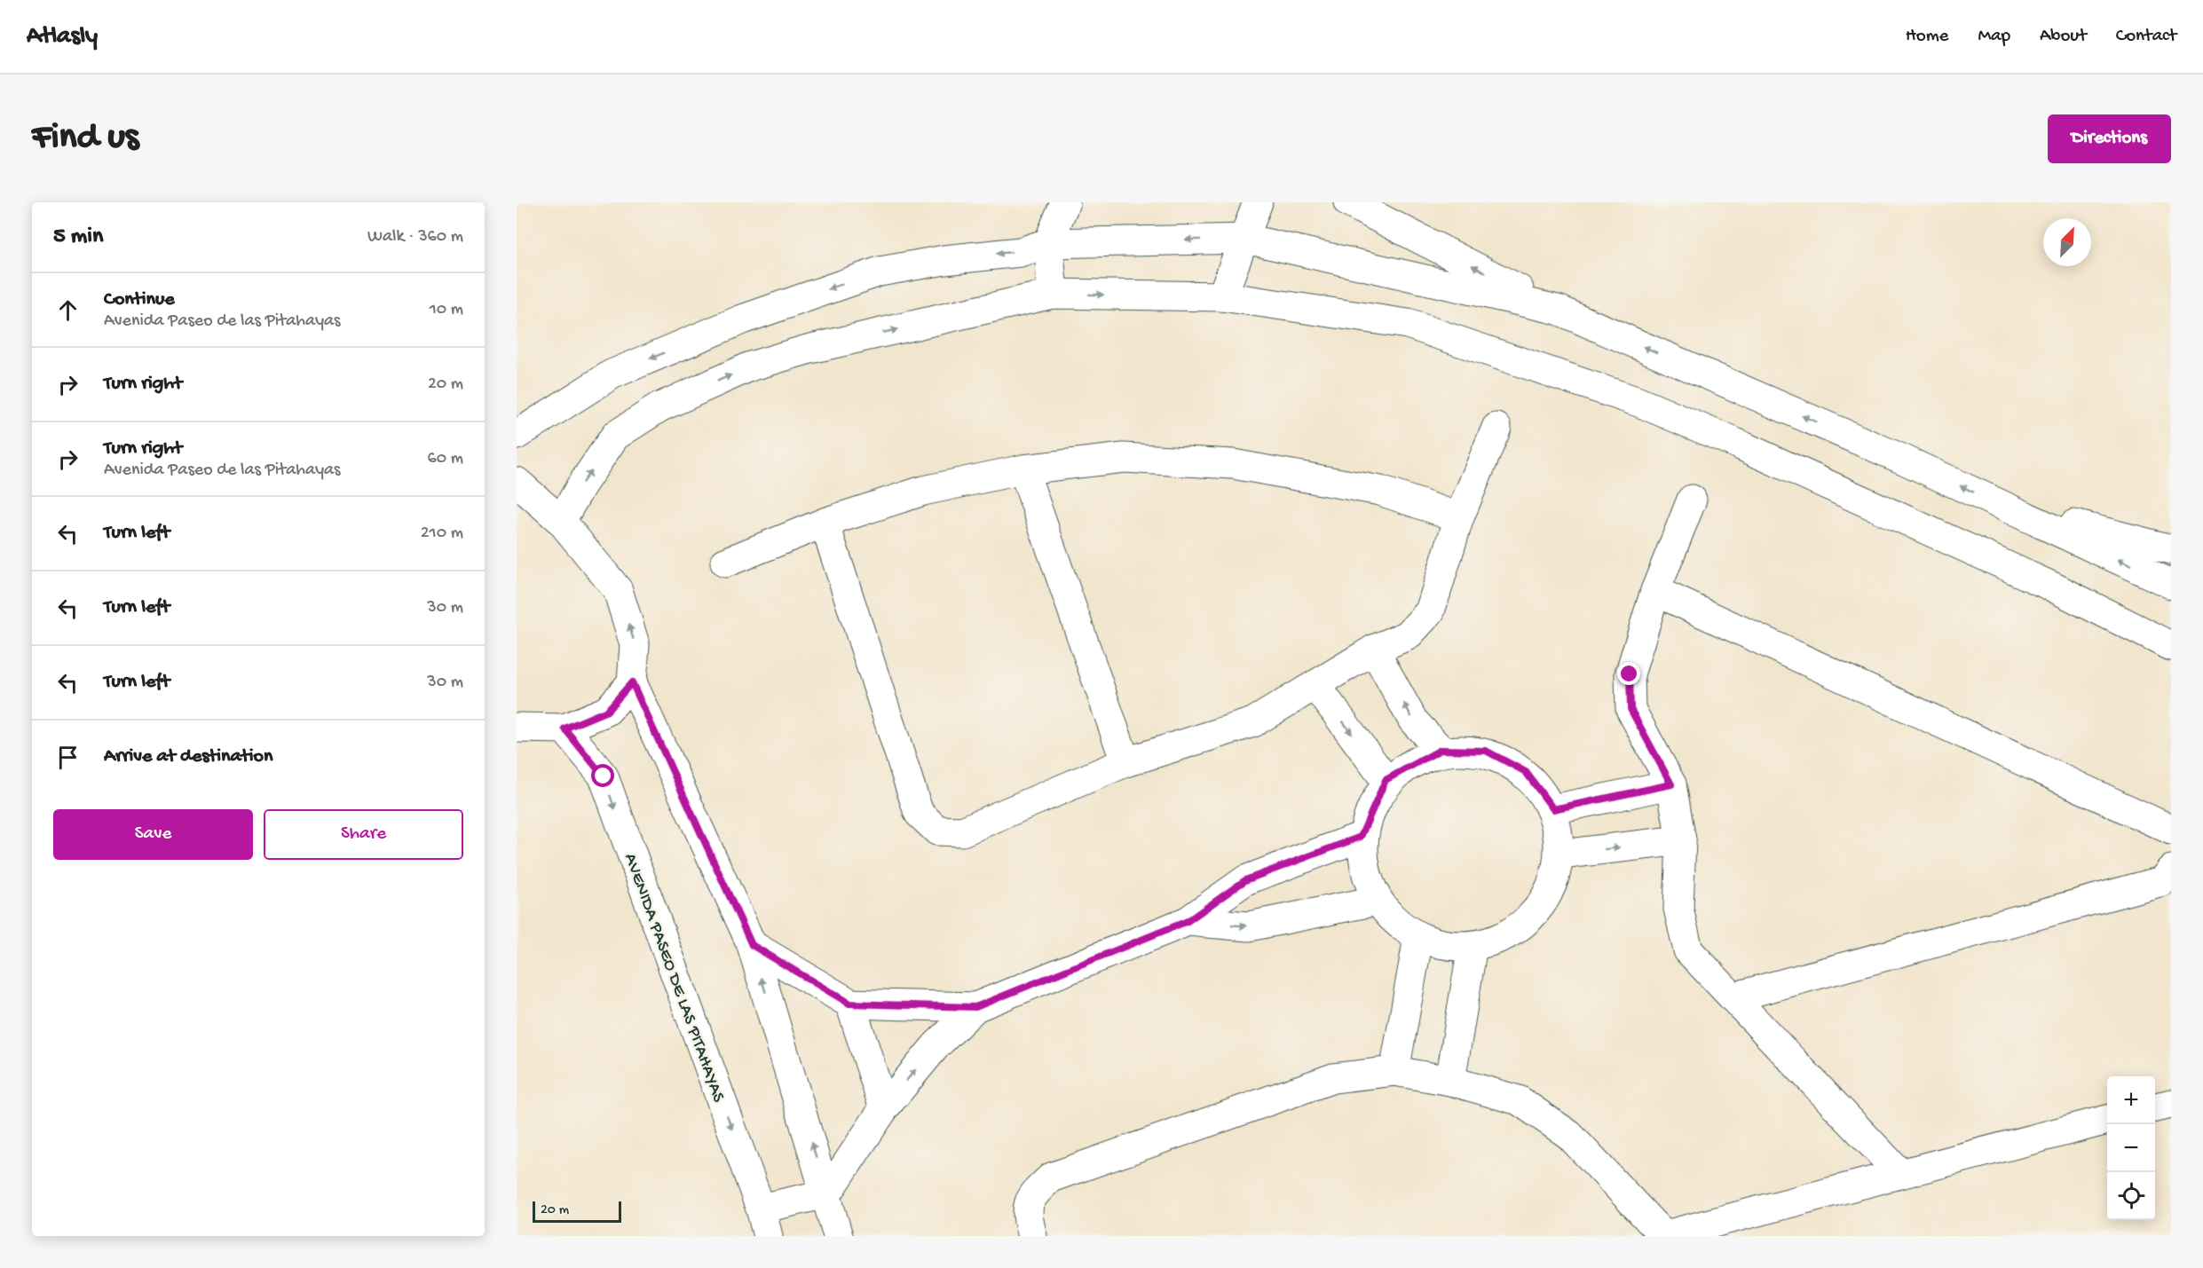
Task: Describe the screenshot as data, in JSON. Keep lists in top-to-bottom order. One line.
{"streets":{"street":["AVENIDA PASEO DE LAS PITAHAYAS"]},"scale_bar":"20 m","north":"top right","page":{"header":"Atlasly","nav":["Home","Map","About","Contact"],"buttons":["Directions",["Save","Share"]],"title":"Find us","heading":["5 min","Walk · 360 m"],"list":[["Continue","Avenida Paseo de las Pitahayas","10 m"],["Turn right","20 m"],["Turn right","Avenida Paseo de las Pitahayas","60 m"],["Turn left","210 m"],["Turn left","30 m"],["Turn left","30 m"],"Arrive at destination"],"map_buttons":["+","−"],"scale":"20 m"}}
